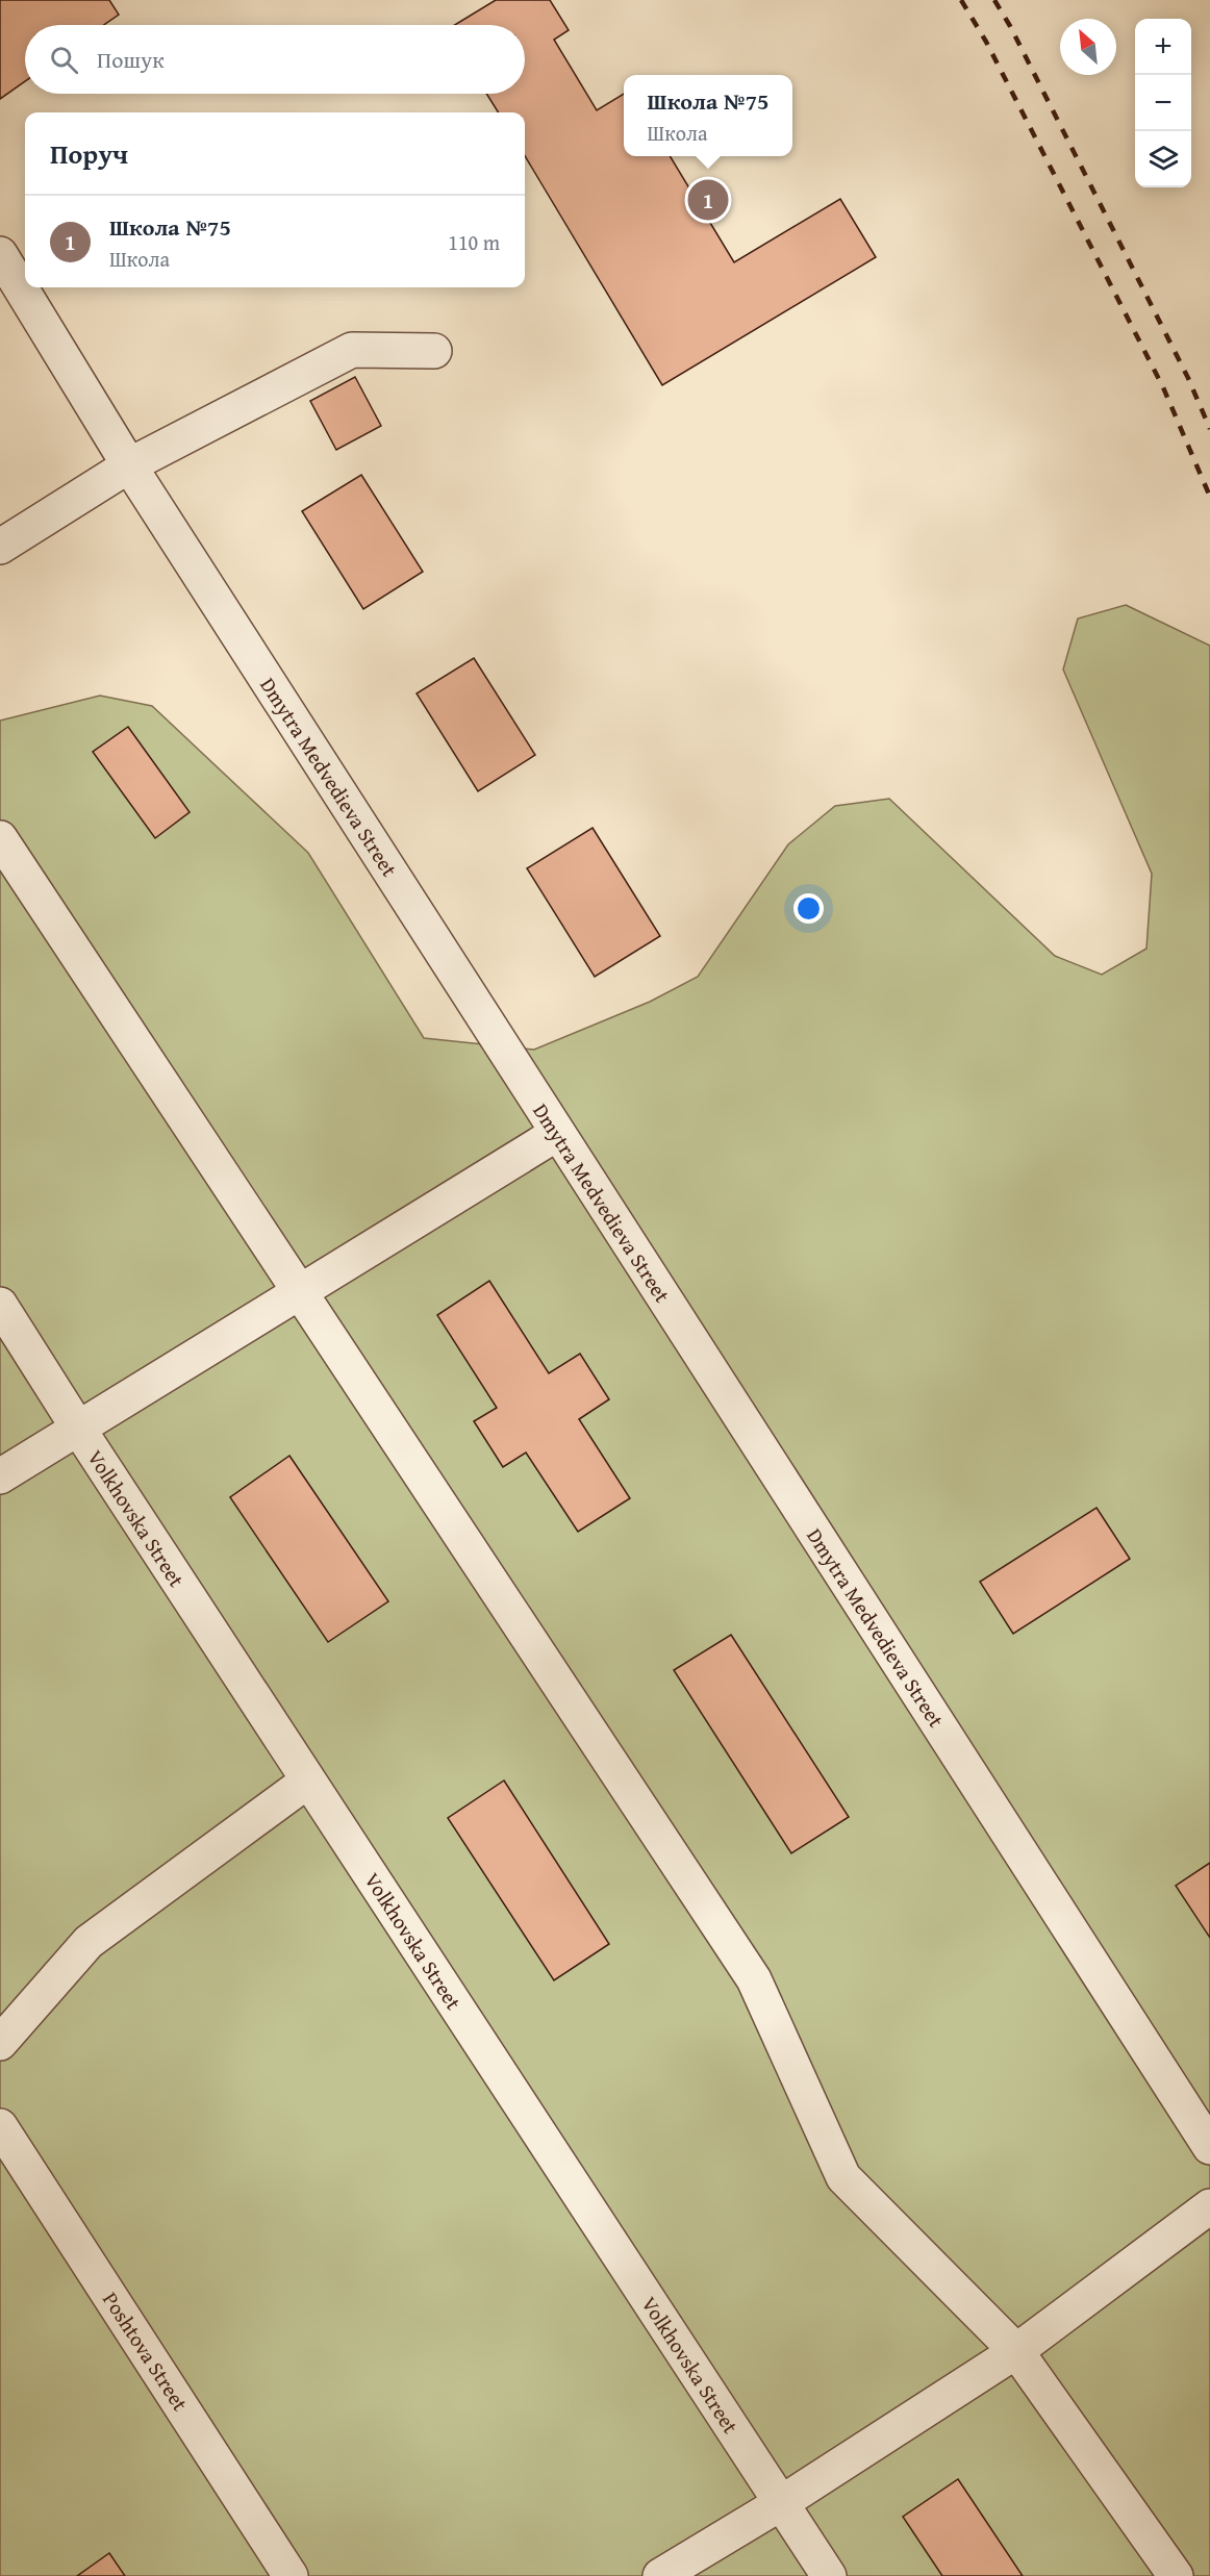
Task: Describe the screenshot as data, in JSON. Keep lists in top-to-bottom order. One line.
{"streets":{"street":["Dmytra Medvedieva Street","Volkhovska Street","Poshtova Street"]},"north":"top left","page":{"map_buttons":["+","−"],"search":"Пошук","popup":["Школа №75","Школа"],"heading":"Поруч","pins":"1","list":[{"mark":"1","name":"Школа №75","note":"Школа","value":"110 m"}]}}
